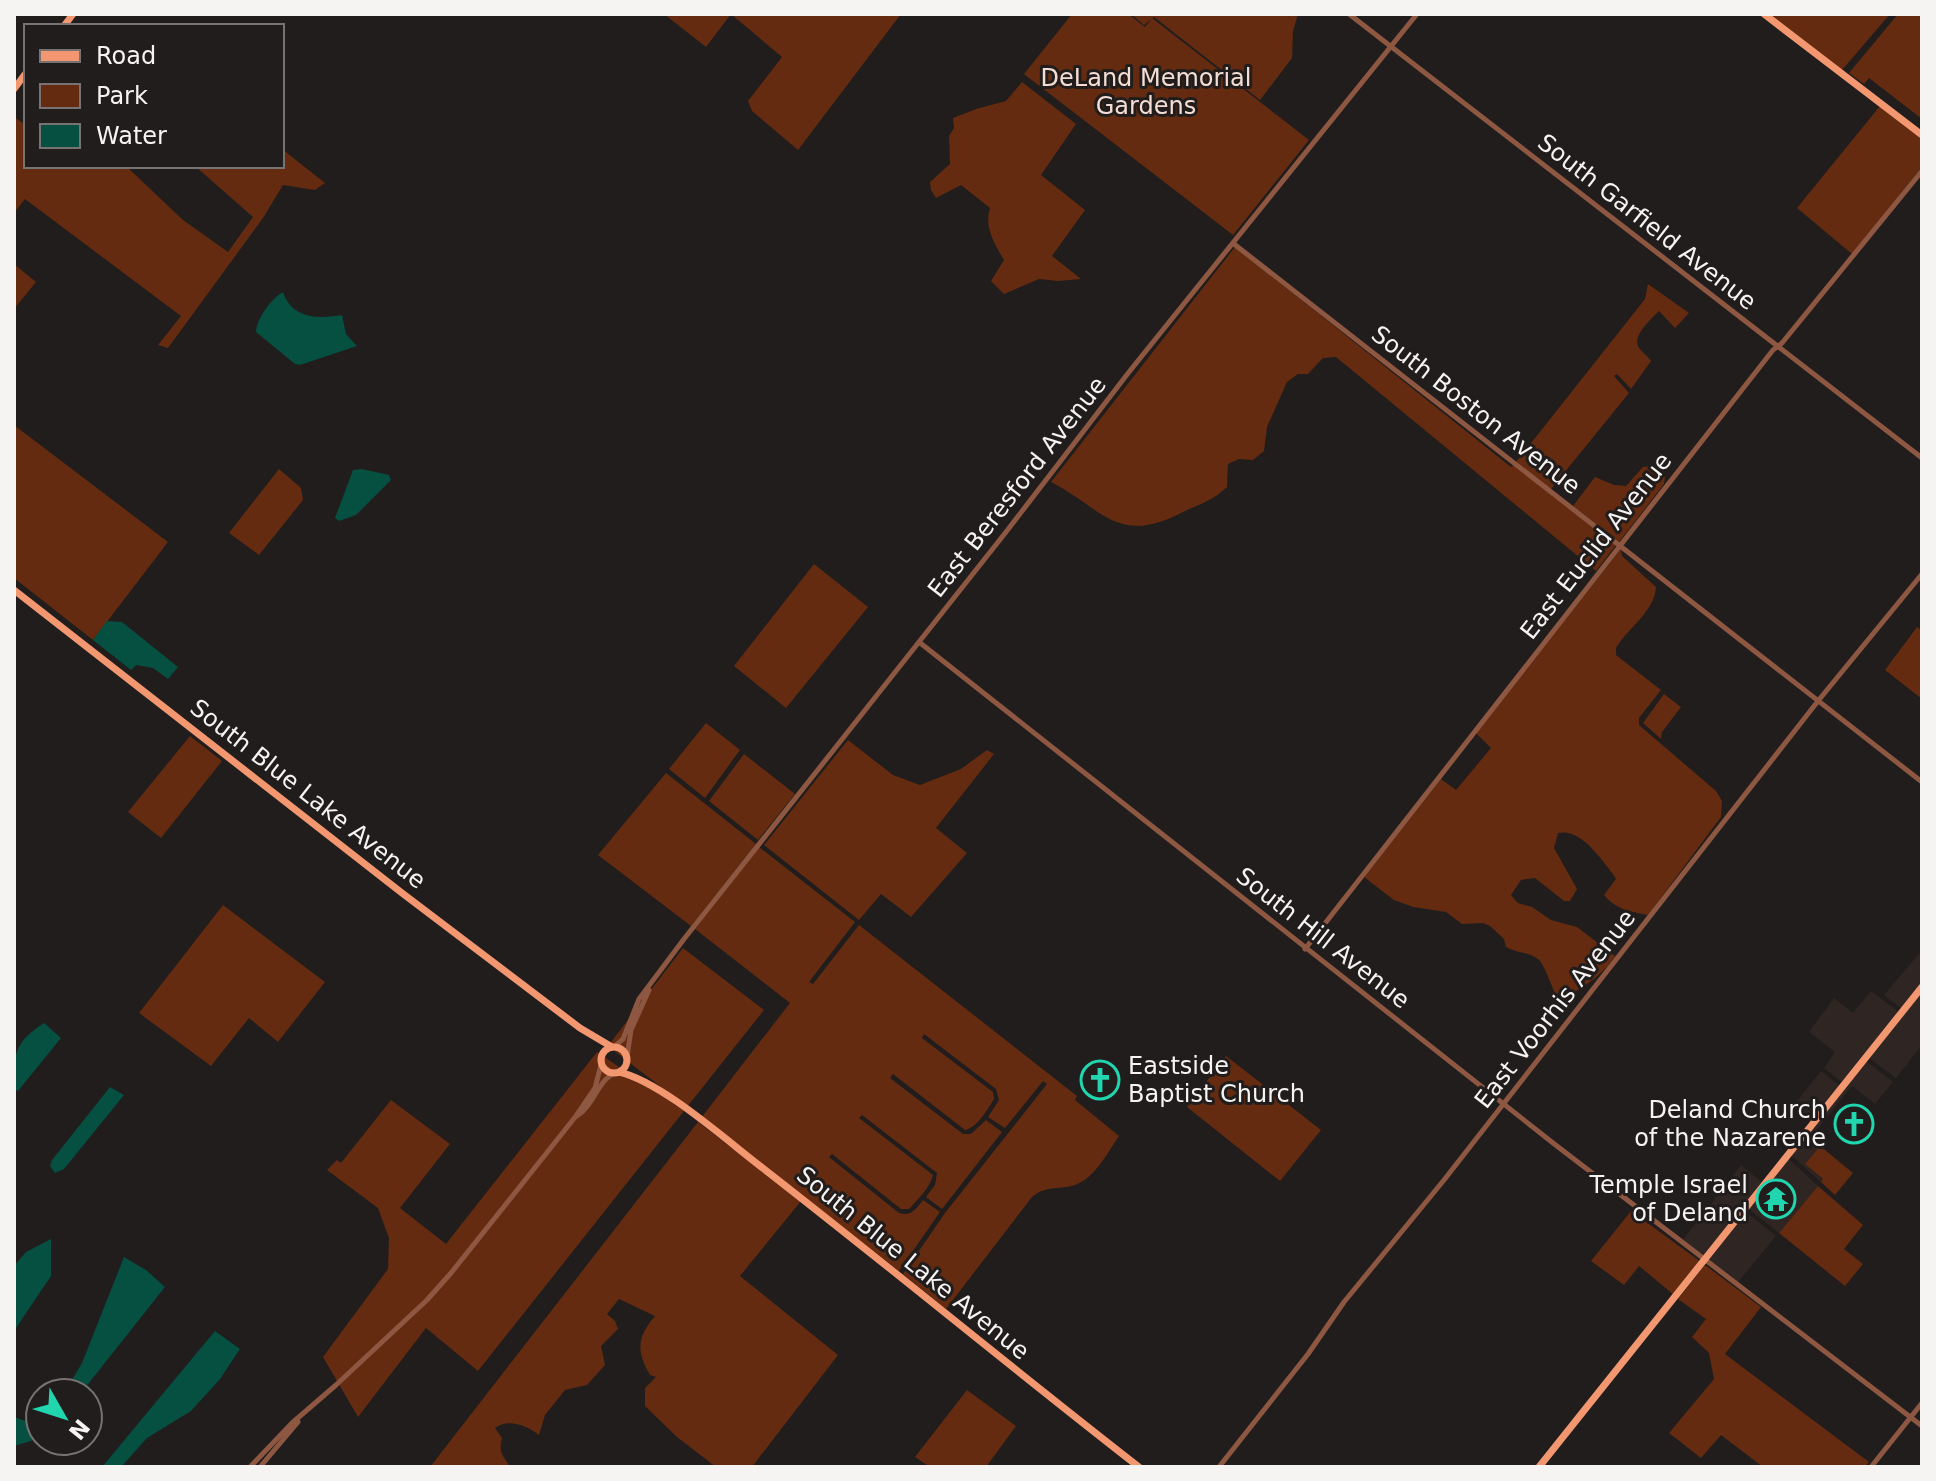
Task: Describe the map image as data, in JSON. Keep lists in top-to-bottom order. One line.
{"streets":{"main road":["South Blue Lake Avenue"],"street":["South Garfield Avenue","South Boston Avenue","East Beresford Avenue","East Euclid Avenue","South Hill Avenue","East Voorhis Avenue"]},"crossings":[["South Garfield Avenue","East Beresford Avenue"],["South Garfield Avenue","East Euclid Avenue"],["South Boston Avenue","East Beresford Avenue"],["South Boston Avenue","East Euclid Avenue"],["South Boston Avenue","East Voorhis Avenue"],["East Beresford Avenue","South Blue Lake Avenue"],["East Beresford Avenue","South Hill Avenue"],["East Euclid Avenue","South Hill Avenue"],["South Hill Avenue","East Voorhis Avenue"]],"parks":["DeLand Memorial Gardens"],"places":{"church":["Eastside Baptist Church","Deland Church of the Nazarene"],"temple":["Temple Israel of Deland"]},"legend":["Road","Park","Water"],"north":"bottom right"}
